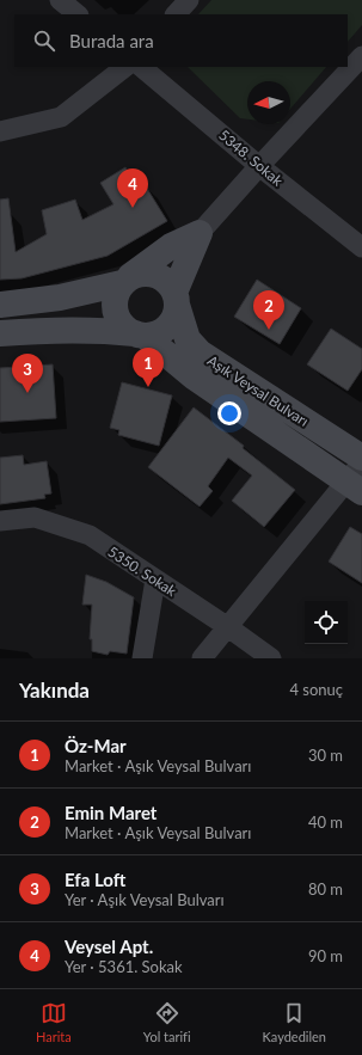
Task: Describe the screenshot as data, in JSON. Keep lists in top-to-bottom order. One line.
{"streets":{"main road":["Aşık Veysal Bulvarı"],"street":["5348. Sokak","5350. Sokak"]},"north":"left","page":{"search":"Burada ara","pins":["4","2","1","3"],"heading":["Yakında","4 sonuç"],"list":[{"mark":"1","name":"Öz-Mar","note":"Market · Aşık Veysal Bulvarı","value":"30 m"},{"mark":"2","name":"Emin Maret","note":"Market · Aşık Veysal Bulvarı","value":"40 m"},{"mark":"3","name":"Efa Loft","note":"Yer · Aşık Veysal Bulvarı","value":"80 m"},{"mark":"4","name":"Veysel Apt.","note":"Yer · 5361. Sokak","value":"90 m"}],"nav":["Harita","Yol tarifi","Kaydedilen"]}}
